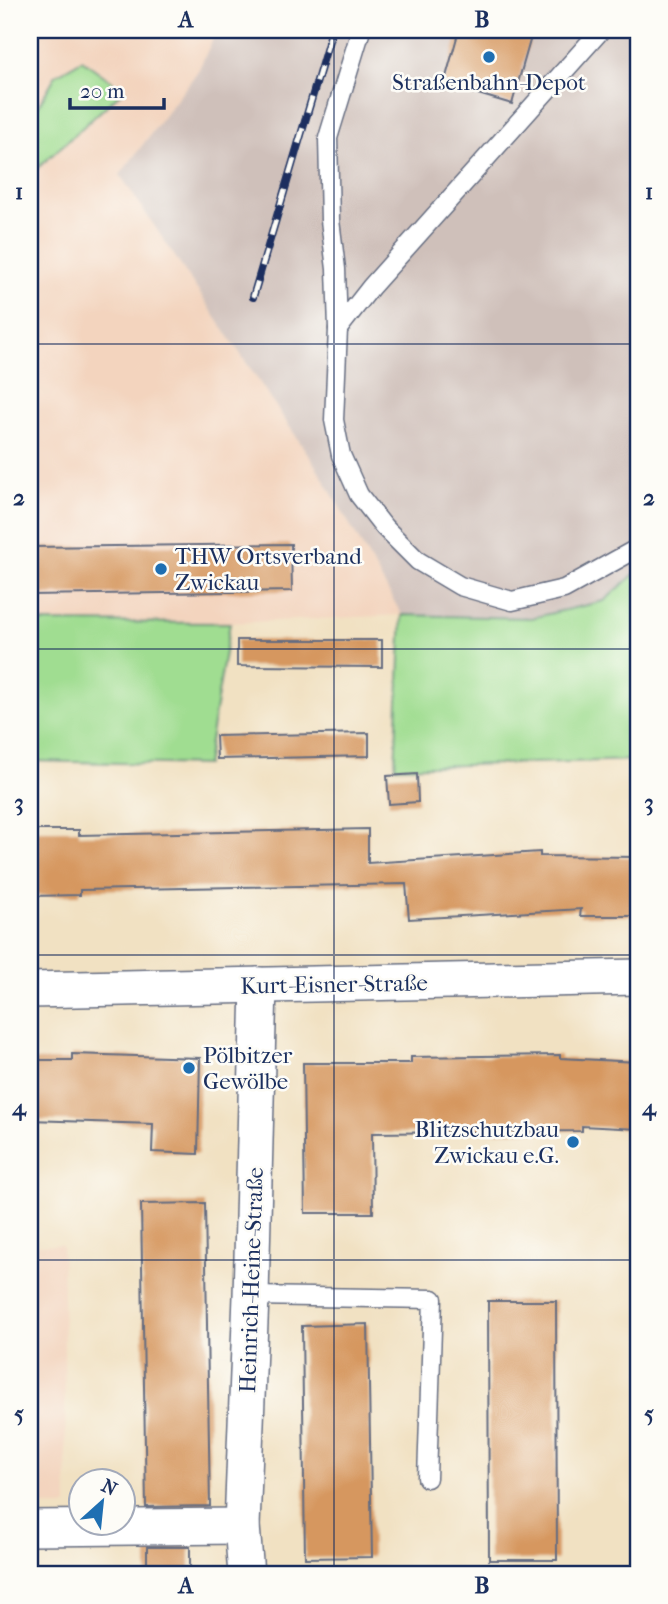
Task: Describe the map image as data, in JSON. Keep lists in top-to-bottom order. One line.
{"streets":{"street":["Kurt-Eisner-Straße","Heinrich-Heine-Straße"]},"crossings":[["Kurt-Eisner-Straße","Heinrich-Heine-Straße"]],"places":["Straßenbahn-Depot","THW Ortsverband Zwickau","Pölbitzer Gewölbe","Blitzschutzbau Zwickau e.G."],"scale_bar":"20 m","north":"top right","grid":{"columns":["A","B"],"rows":["1","2","3","4","5"]}}
